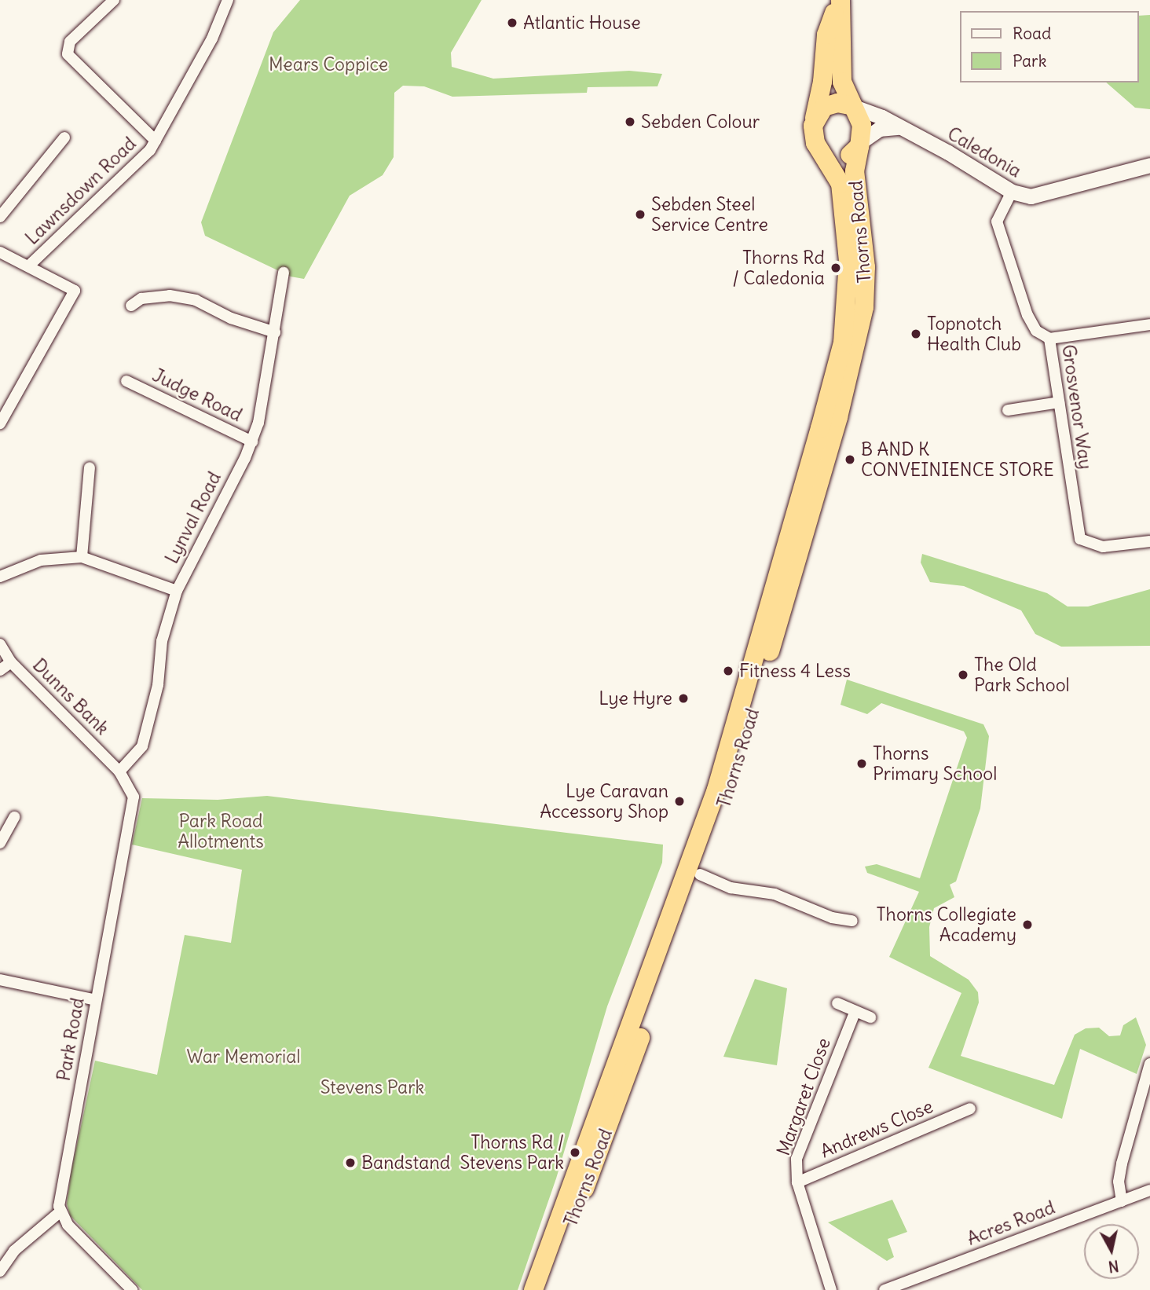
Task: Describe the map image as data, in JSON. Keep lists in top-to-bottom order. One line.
{"streets":{"highway":["Thorns Road"],"street":["Caledonia","Lawnsdown Road","Judge Road","Grosvenor Way","Lynval Road","Dunns Bank","Park Road","Margaret Close","Andrews Close","Acres Road"]},"crossings":[["Caledonia","Thorns Road"],["Caledonia","Grosvenor Way"],["Judge Road","Lynval Road"],["Lynval Road","Dunns Bank"],["Lynval Road","Park Road"],["Dunns Bank","Park Road"],["Margaret Close","Andrews Close"]],"parks":["Mears Coppice","Park Road Allotments","War Memorial","Stevens Park"],"places":["Atlantic House","Sebden Colour","Sebden Steel Service Centre","Thorns Rd / Caledonia","Topnotch Health Club","B AND K CONVEINIENCE STORE","Fitness 4 Less","The Old Park School","Lye Hyre","Thorns Primary School","Lye Caravan Accessory Shop","Thorns Collegiate Academy","Thorns Rd / Stevens Park","Bandstand"],"legend":["Road","Park"],"north":"bottom"}
